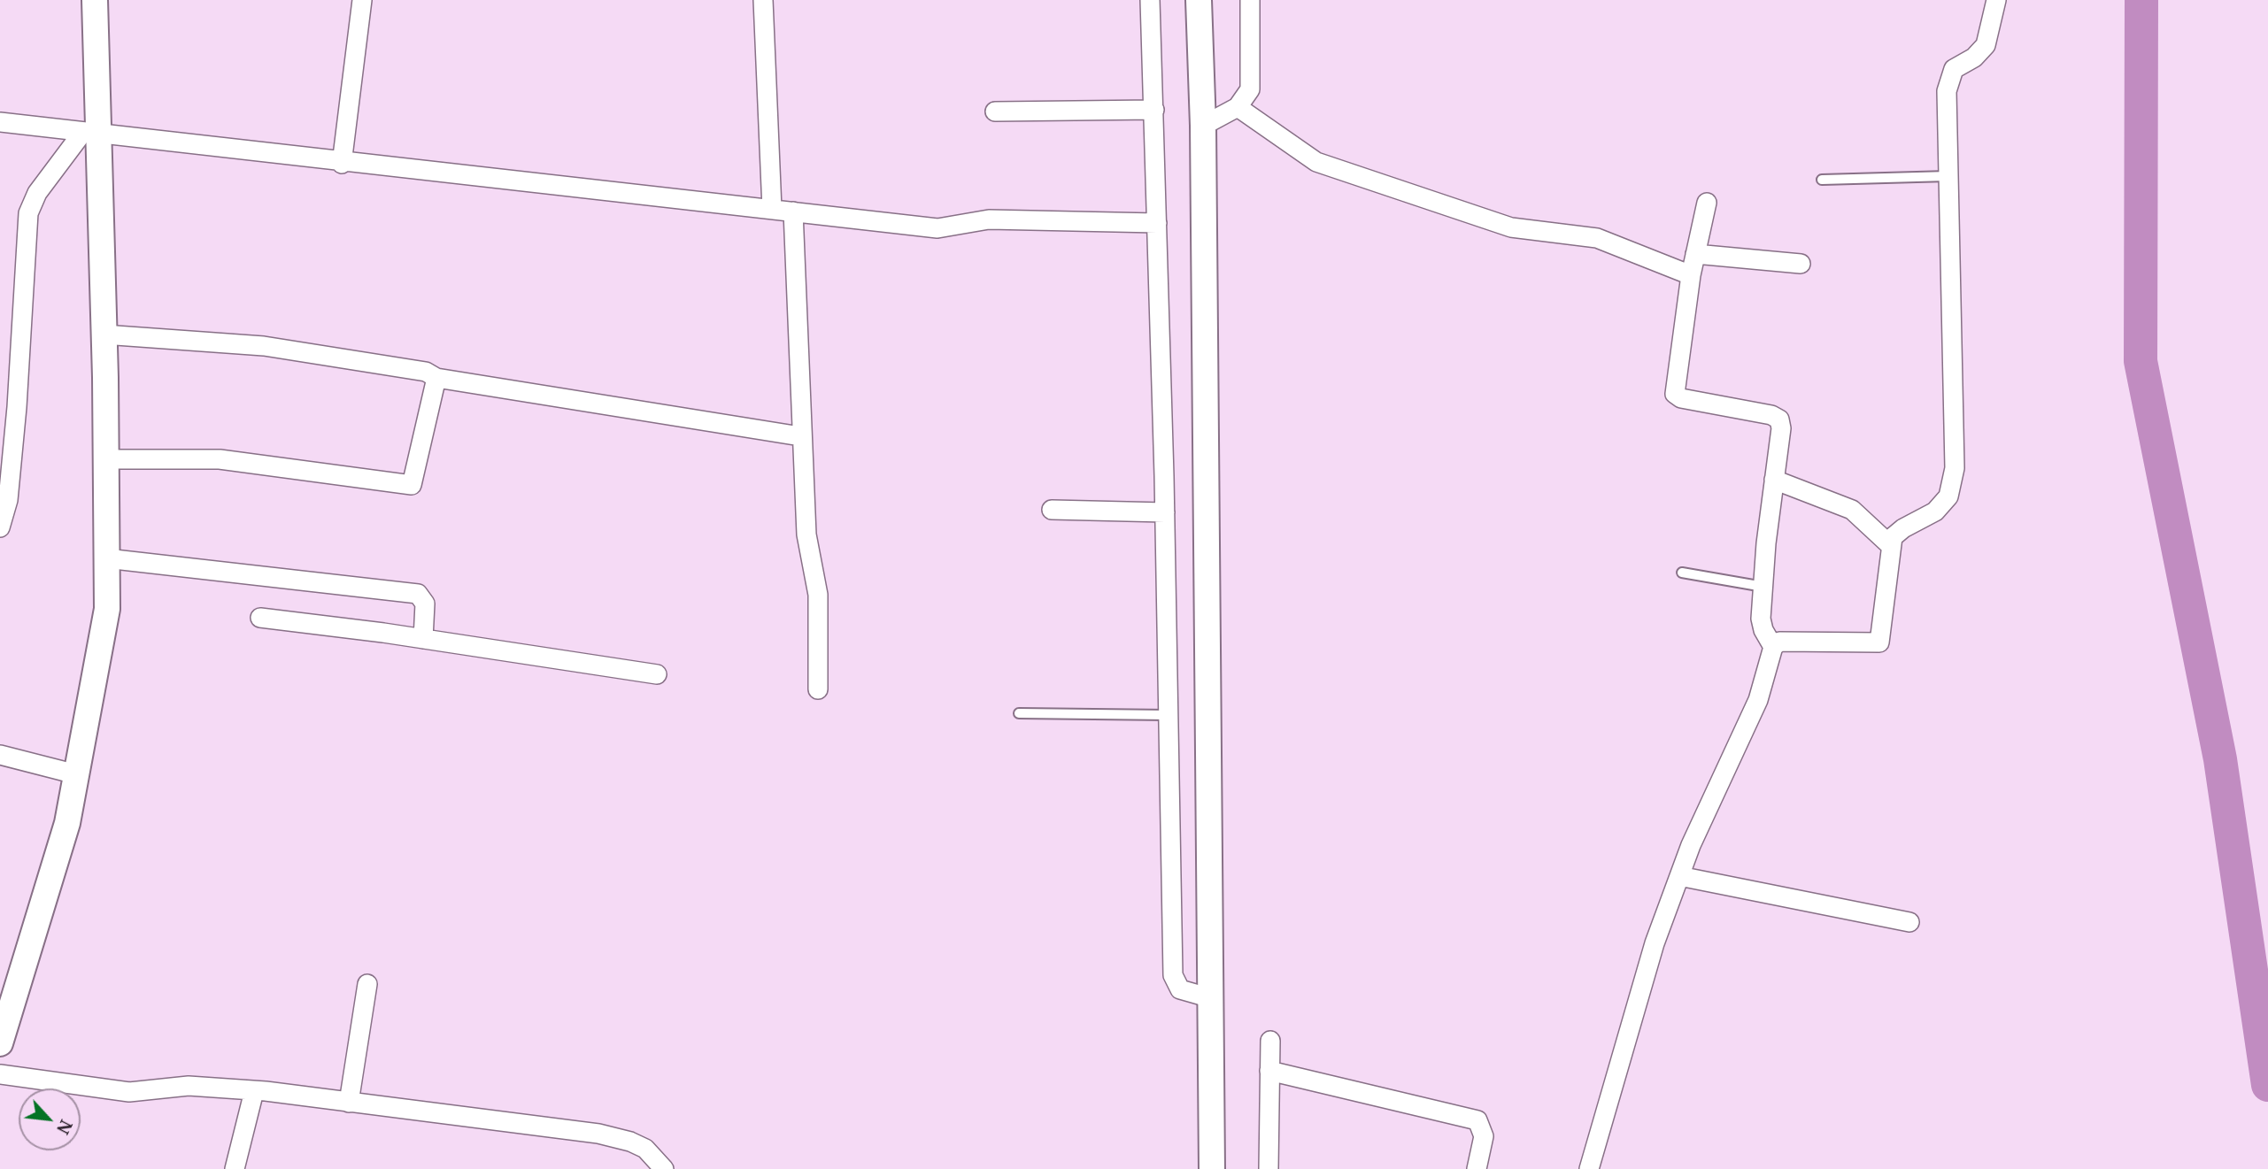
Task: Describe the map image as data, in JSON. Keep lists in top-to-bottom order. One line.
{"north":"bottom right"}
